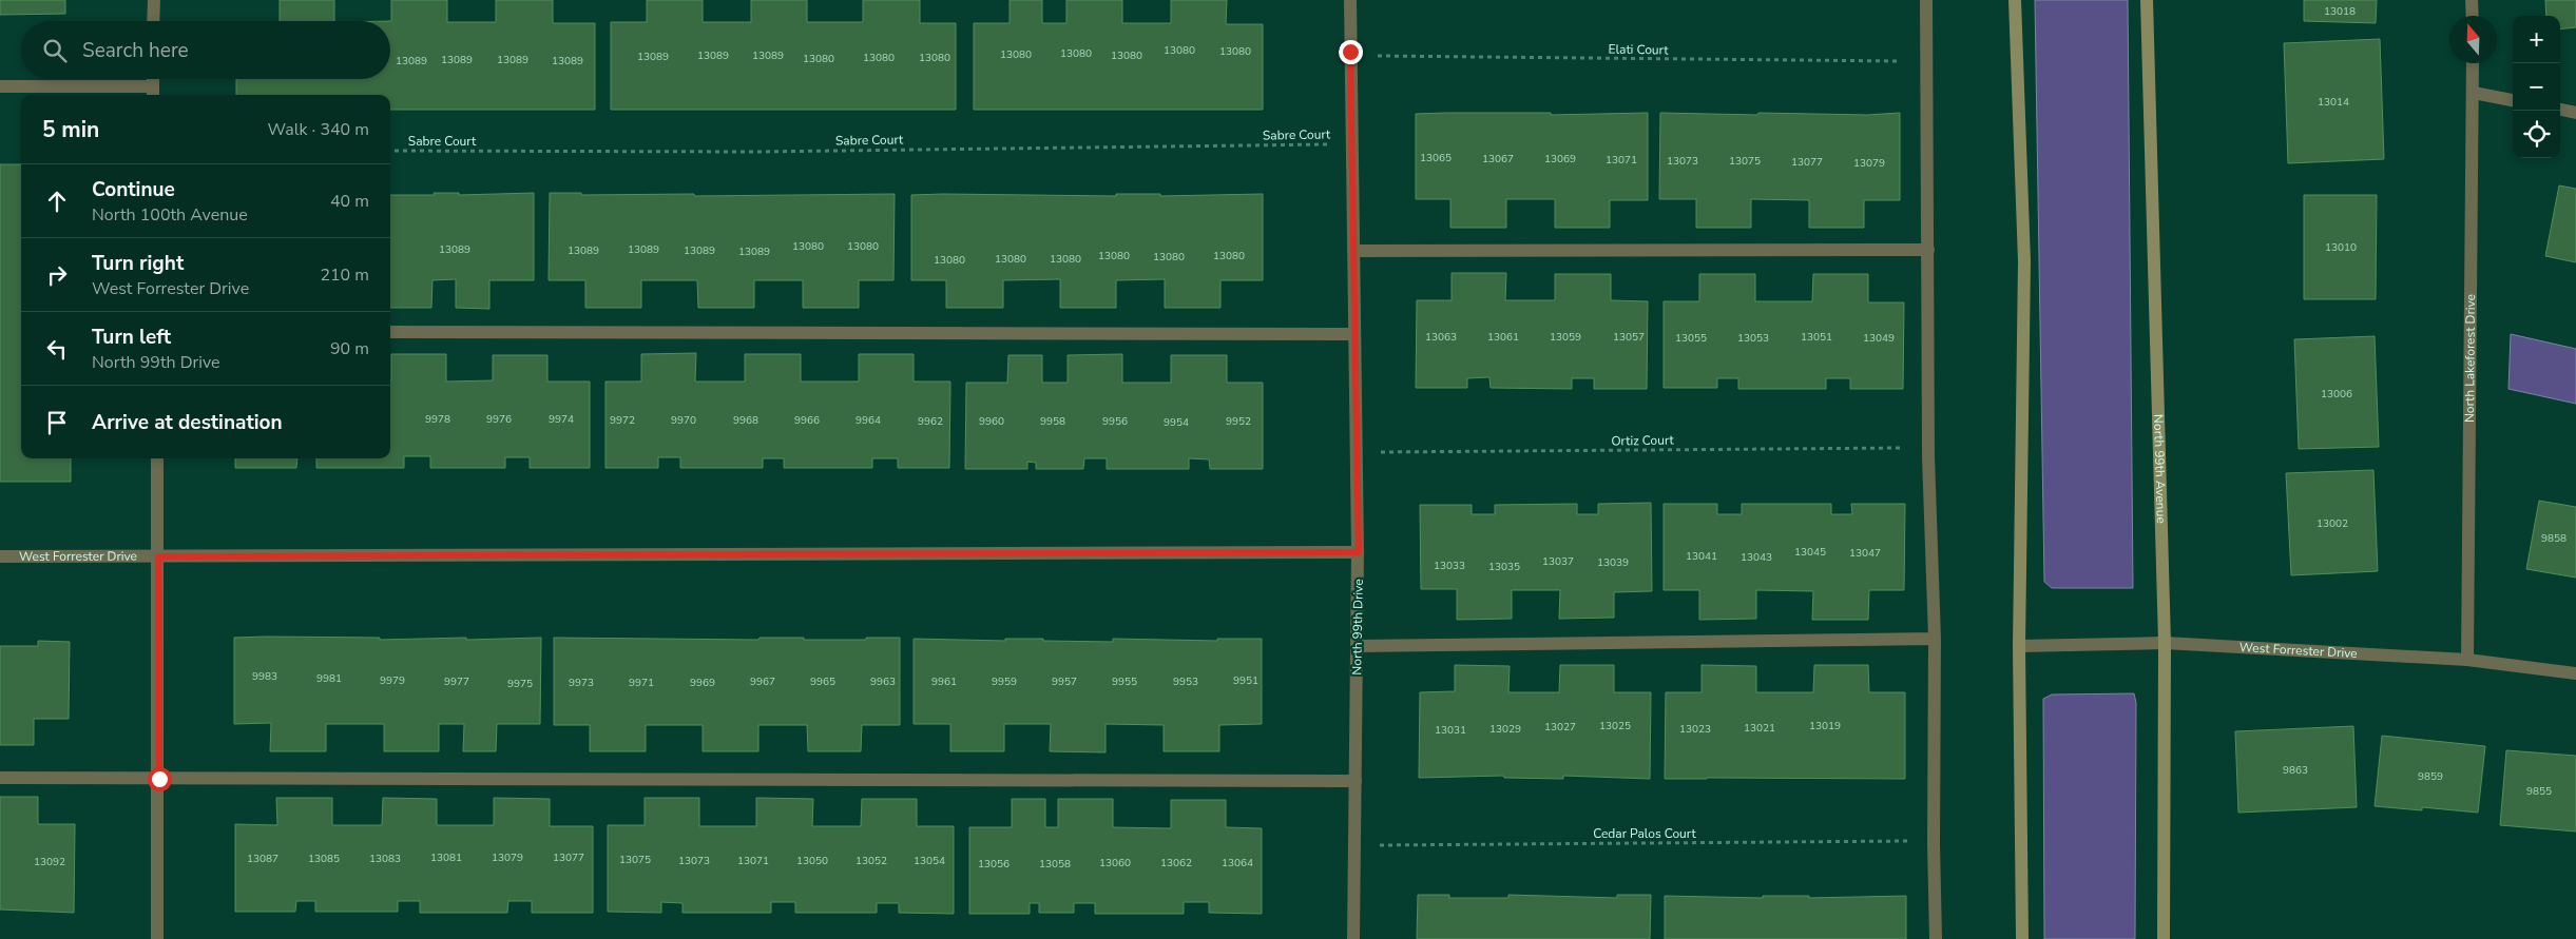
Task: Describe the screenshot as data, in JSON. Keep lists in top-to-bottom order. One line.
{"streets":{"main road":["North 99th Avenue"],"street":["North Lakeforest Drive","West Forrester Drive","North 99th Drive"],"path":["Elati Court","Sabre Court","Ortiz Court","Cedar Palos Court"]},"crossings":[["Elati Court","North 99th Drive"],["Sabre Court","North 99th Drive"],["North Lakeforest Drive","West Forrester Drive"],["Ortiz Court","North 99th Drive"],["North 99th Avenue","West Forrester Drive"],["West Forrester Drive","North 99th Drive"],["North 99th Drive","Cedar Palos Court"]],"house_numbers":["13018","13080","13080","13080","13080","13089","13089","13080","13089","13080","13080","13080","13089","13089","13089","13089","13014","13065","13067","13069","13071","13073","13075","13077","13079","13080","13080","13010","13089","13089","13089","13089","13089","13080","13080","13080","13080","13080","13080","13063","13061","13059","13057","13051","13055","13053","13049","13006","9978","9976","9974","9972","9970","9968","9966","9964","9962","9960","9958","9956","9952","9954","13002","9858","13045","13047","13041","13043","13037","13039","13033","13035","9983","9981","9979","9951","9977","9967","9965","9963","9961","9959","9957","9955","9953","9973","9971","9969","9975","13025","13019","13027","13021","13029","13023","13031","9863","9859","9855","13081","13079","13077","13087","13085","13083","13075","13073","13071","13050","13052","13054","13092","13060","13062","13064","13056","13058"],"north":"top","page":{"map_buttons":["+","−"],"search":"Search here","heading":["5 min","Walk · 340 m"],"list":[["Continue","North 100th Avenue","40 m"],["Turn right","West Forrester Drive","210 m"],["Turn left","North 99th Drive","90 m"],"Arrive at destination"]}}
